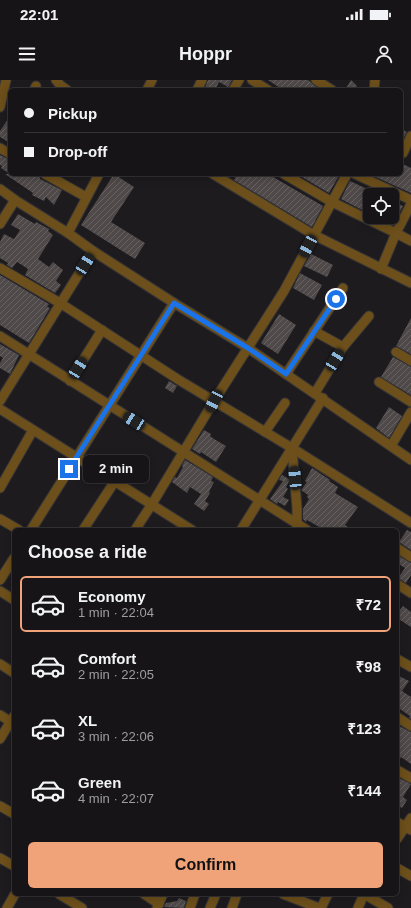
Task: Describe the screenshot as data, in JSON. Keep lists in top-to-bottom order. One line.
{"page":{"status":"22:01","header":"Hoppr","banner":["Pickup","Drop-off"],"bubble":"2 min","heading":"Choose a ride","list":[{"name":"Economy","note":"1 min · 22:04","value":"₹72"},{"name":"Comfort","note":"2 min · 22:05","value":"₹98"},{"name":"XL","note":"3 min · 22:06","value":"₹123"},{"name":"Green","note":"4 min · 22:07","value":"₹144"}],"buttons":"Confirm"}}
